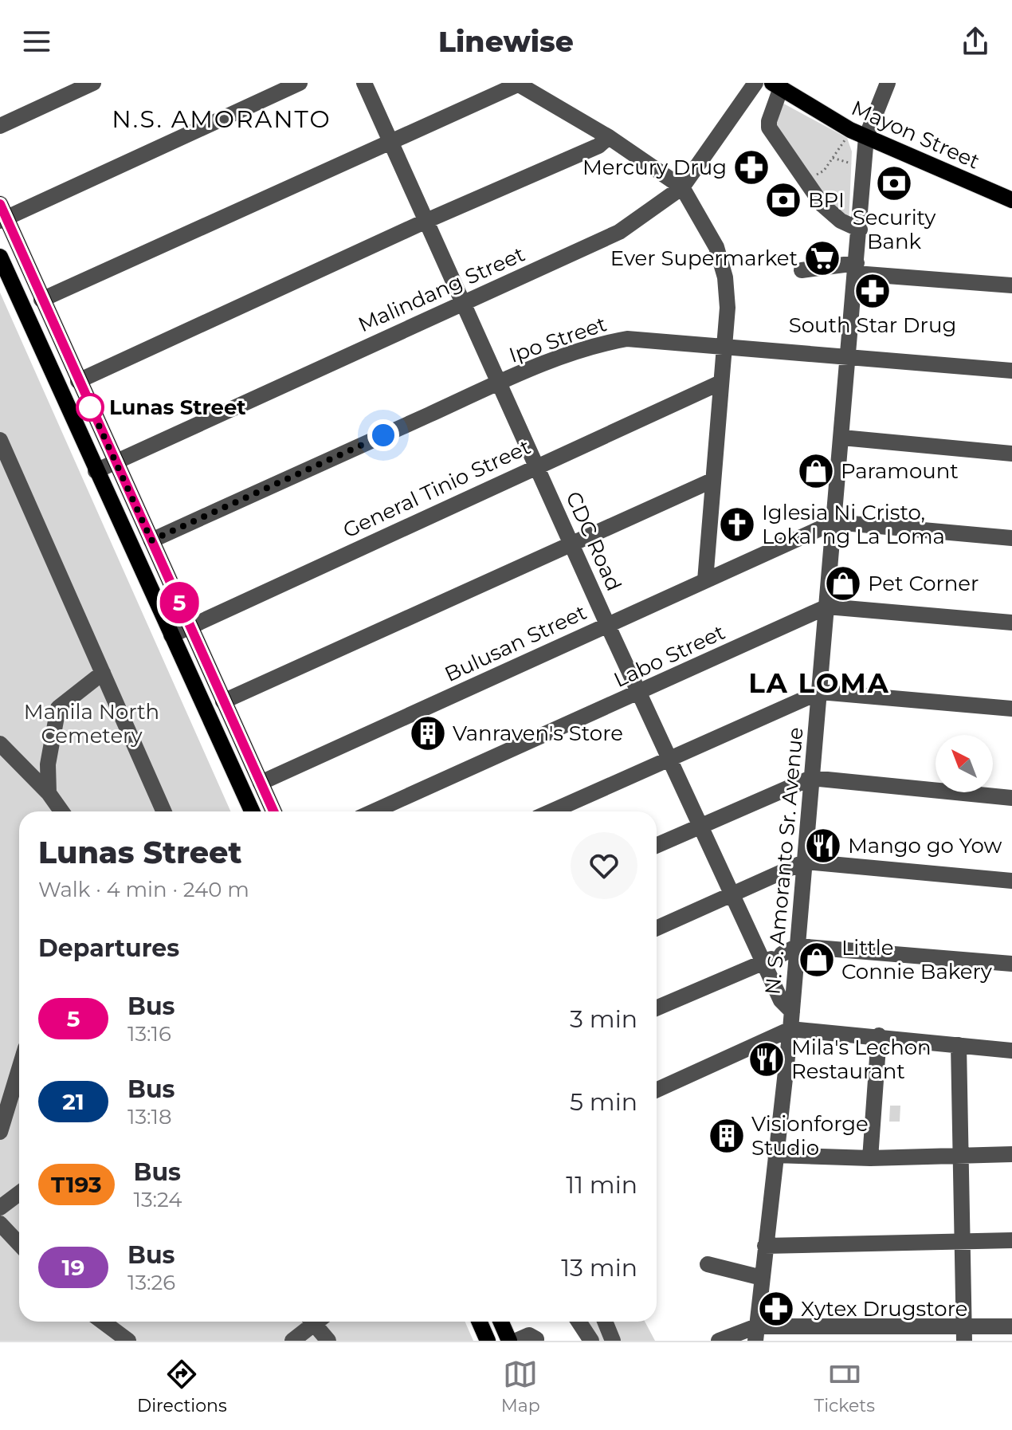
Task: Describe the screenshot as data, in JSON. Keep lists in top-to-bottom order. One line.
{"streets":{"main road":["Mayon Street"],"street":["Malindang Street","Ipo Street","General Tinio Street","CDC Road","Bulusan Street","Labo Street","N. S. Amoranto Sr. Avenue"]},"crossings":[["Mayon Street","N. S. Amoranto Sr. Avenue"],["Malindang Street","CDC Road"],["Ipo Street","CDC Road"],["Ipo Street","N. S. Amoranto Sr. Avenue"],["General Tinio Street","CDC Road"],["CDC Road","Bulusan Street"],["CDC Road","Labo Street"],["CDC Road","N. S. Amoranto Sr. Avenue"],["Bulusan Street","N. S. Amoranto Sr. Avenue"],["Labo Street","N. S. Amoranto Sr. Avenue"]],"districts":["N.S. AMORANTO","LA LOMA"],"parks":["Manila North Cemetery"],"places":{"pharmacy":["Mercury Drug","South Star Drug","Xytex Drugstore"],"bank":["Security Bank","BPI"],"supermarket":["Ever Supermarket"],"other":["Lunas Street"],"shop":["Paramount","Pet Corner","Little Connie Bakery"],"church":["Iglesia Ni Cristo, Lokal ng La Loma"],"building":["Vanraven's Store","Visionforge Studio"],"restaurant":["Mango go Yow","Mila's Lechon Restaurant"]},"lines":["bus line 5"],"north":"top left","page":{"header":"Linewise","on_map":"5","heading":[["Lunas Street","Walk · 4 min · 240 m"],"Departures"],"list":[{"mark":"5","name":"Bus","note":"13:16","value":"3 min"},{"mark":"21","name":"Bus","note":"13:18","value":"5 min"},{"mark":"T193","name":"Bus","note":"13:24","value":"11 min"},{"mark":"19","name":"Bus","note":"13:26","value":"13 min"}],"tabs":["Directions","Map","Tickets"]}}
